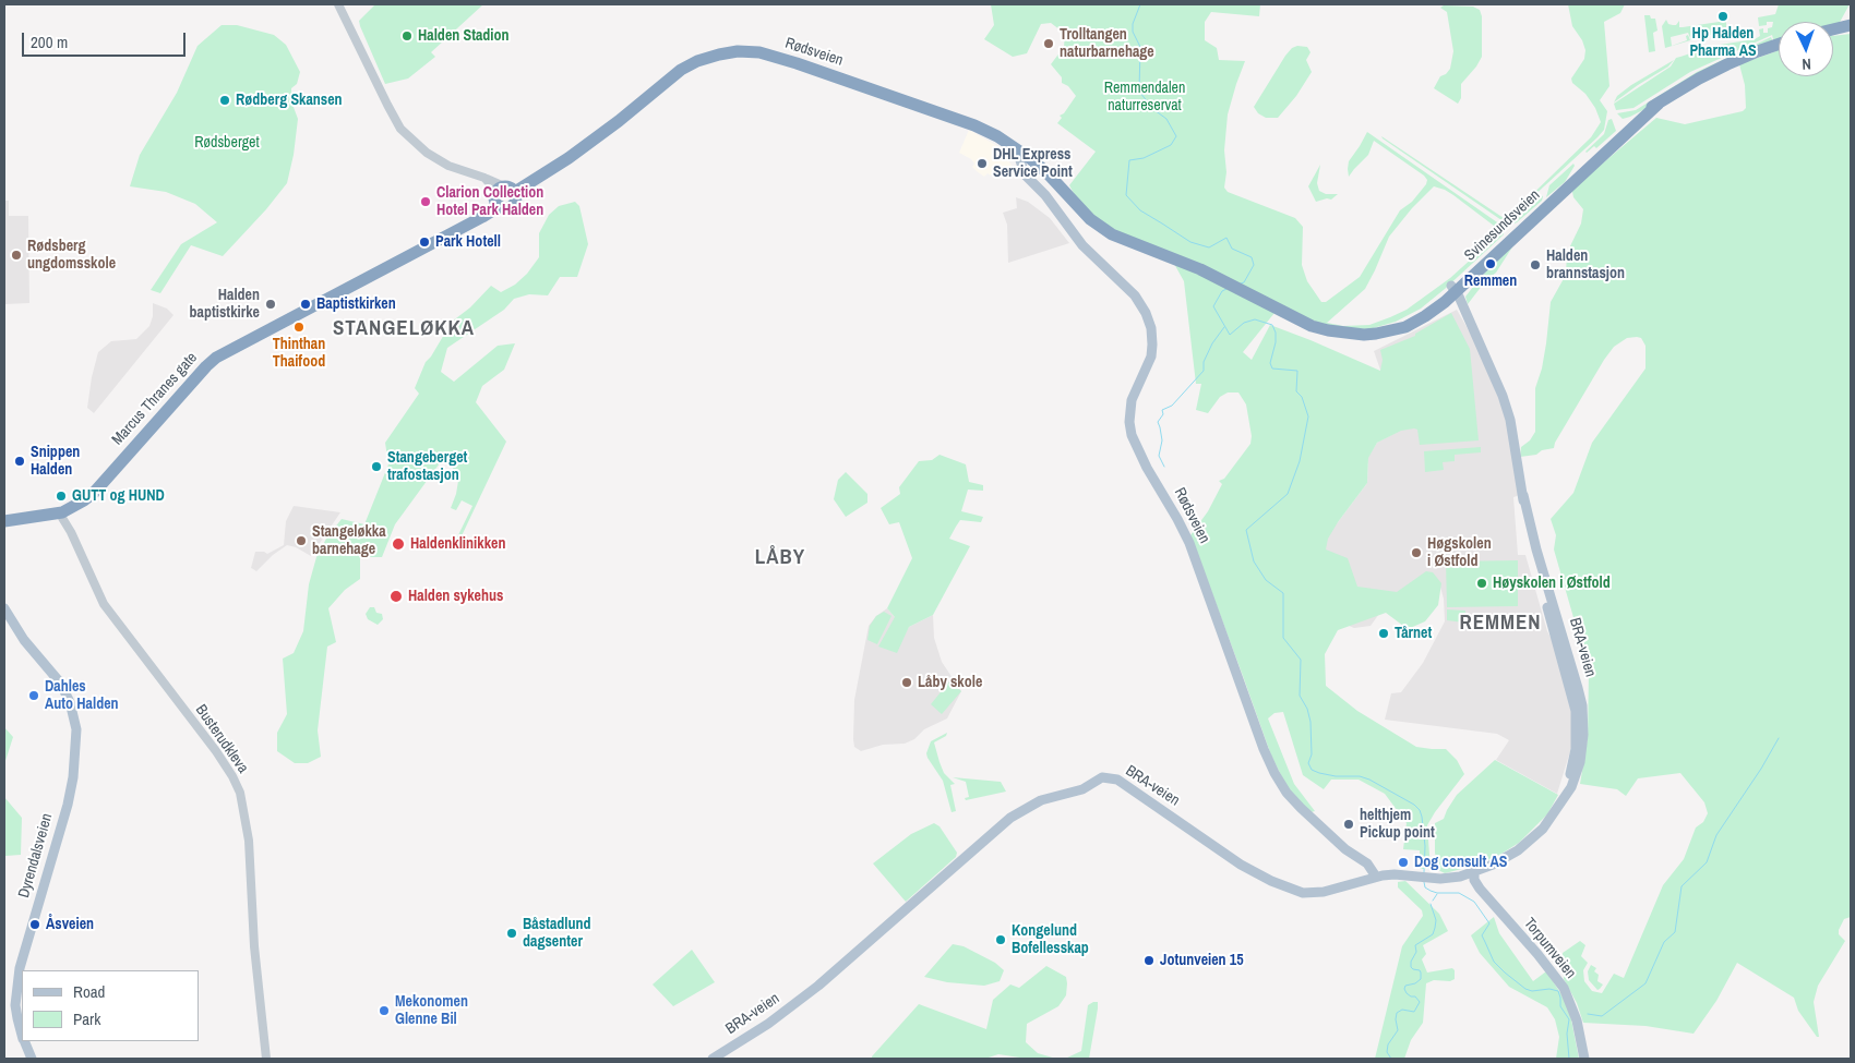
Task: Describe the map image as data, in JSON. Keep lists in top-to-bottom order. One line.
{"streets":{"highway":["Rødsveien","Svinesundsveien","Marcus Thranes gate"],"main road":["BRA-veien","Dyrendalsveien","Torpumveien"],"street":["Busterudkleva"]},"crossings":[["Rødsveien","Svinesundsveien"],["Rødsveien","Marcus Thranes gate"],["Rødsveien","BRA-veien"],["Svinesundsveien","BRA-veien"],["Marcus Thranes gate","Busterudkleva"],["BRA-veien","Torpumveien"]],"districts":["STANGELØKKA","LÅBY","REMMEN"],"parks":["Remmendalen naturreservat","Rødsberget"],"places":["Hp Halden Pharma AS","Halden Stadion","Trolltangen naturbarnehage","Rødberg Skansen","DHL Express Service Point","Clarion Collection Hotel Park Halden","Park Hotell","Rødsberg ungdomsskole","Remmen","Halden brannstasjon","Halden baptistkirke","Baptistkirken","Thinthan Thaifood","Snippen Halden","Stangeberget trafostasjon","GUTT og HUND","Stangeløkka barnehage","Haldenklinikken","Høgskolen i Østfold","Høyskolen i Østfold","Halden sykehus","Tårnet","Låby skole","Dahles Auto Halden","helthjem Pickup point","Dog consult AS","Åsveien","Båstadlund dagsenter","Kongelund Bofellesskap","Jotunveien 15","Mekonomen Glenne Bil"],"legend":["Road","Park"],"scale_bar":"200 m","north":"bottom"}
